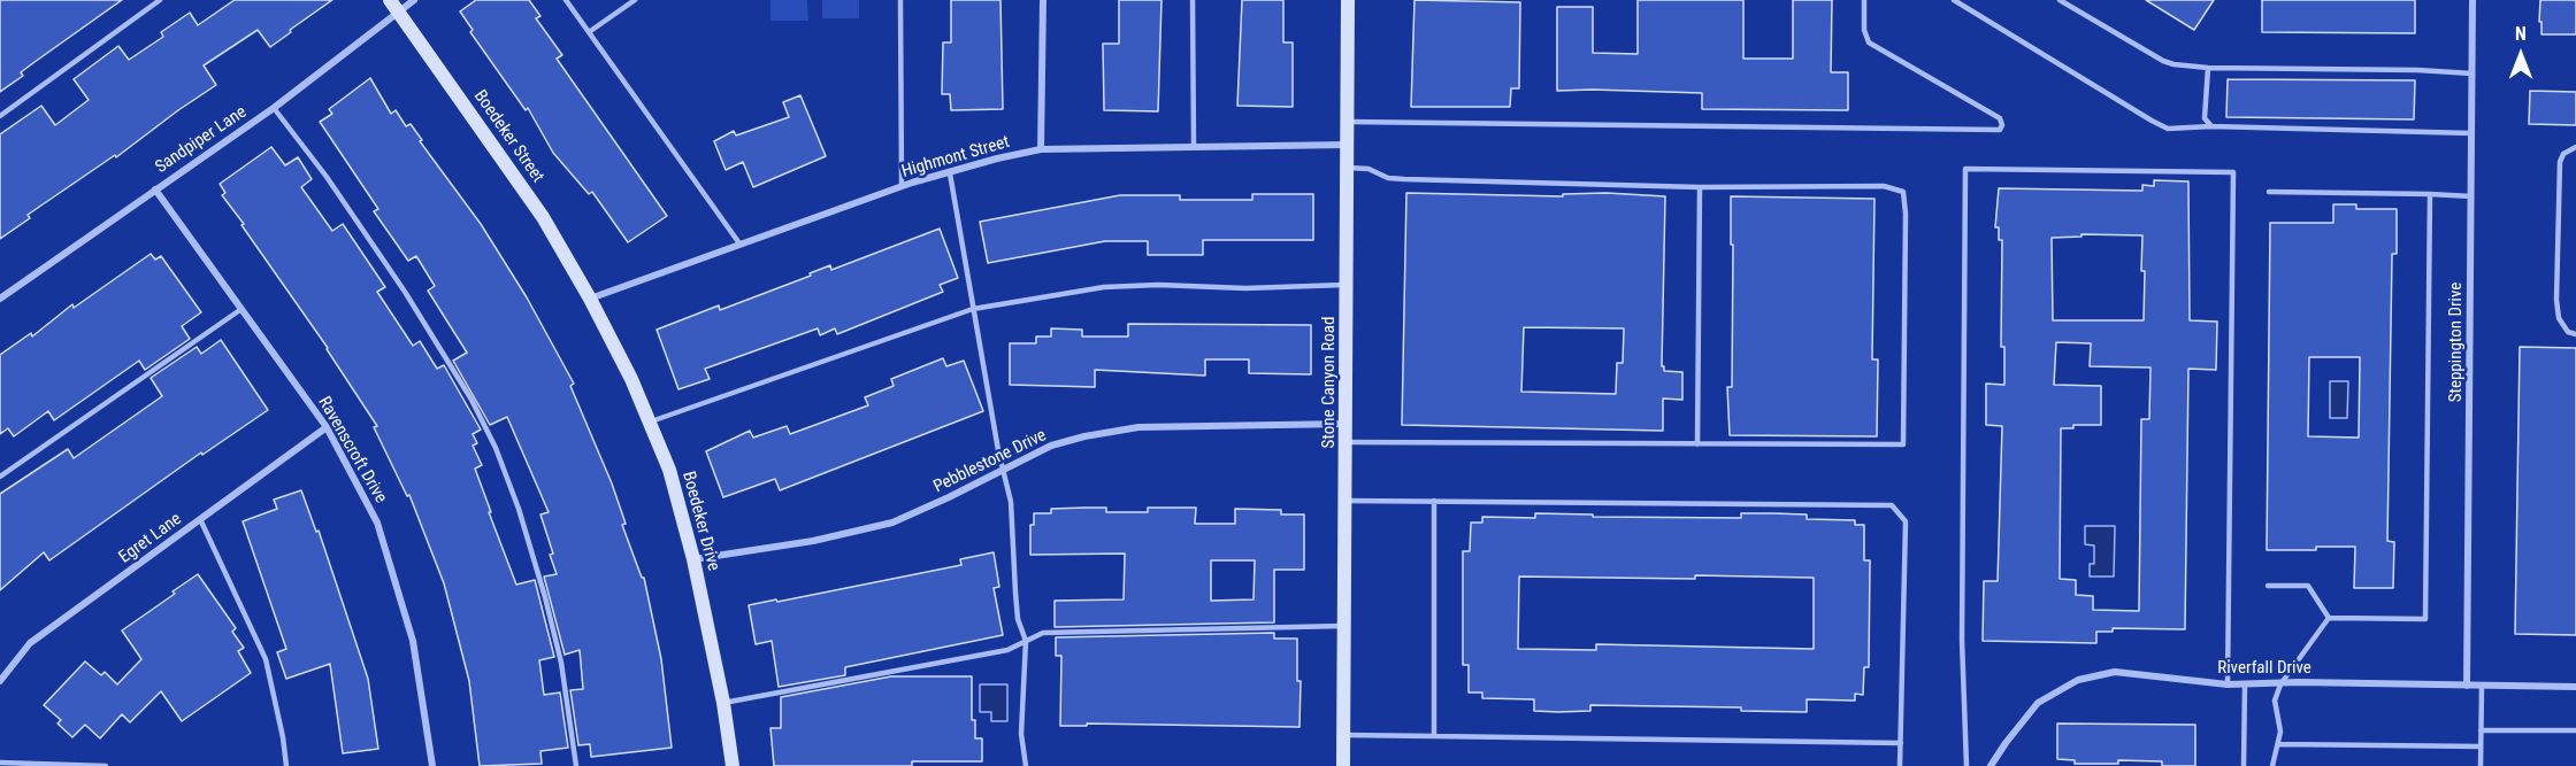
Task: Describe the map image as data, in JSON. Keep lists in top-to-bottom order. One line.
{"streets":{"street":["Boedeker Street","Sandpiper Lane","Highmont Street","Steppington Drive","Stone Canyon Road","Ravenscroft Drive","Pebblestone Drive","Boedeker Drive","Egret Lane","Riverfall Drive"]},"crossings":[["Boedeker Street","Sandpiper Lane"],["Boedeker Street","Highmont Street"],["Boedeker Street","Boedeker Drive"],["Sandpiper Lane","Ravenscroft Drive"],["Highmont Street","Stone Canyon Road"],["Highmont Street","Boedeker Drive"],["Steppington Drive","Riverfall Drive"],["Stone Canyon Road","Pebblestone Drive"],["Ravenscroft Drive","Egret Lane"],["Pebblestone Drive","Boedeker Drive"]],"north":"top"}
